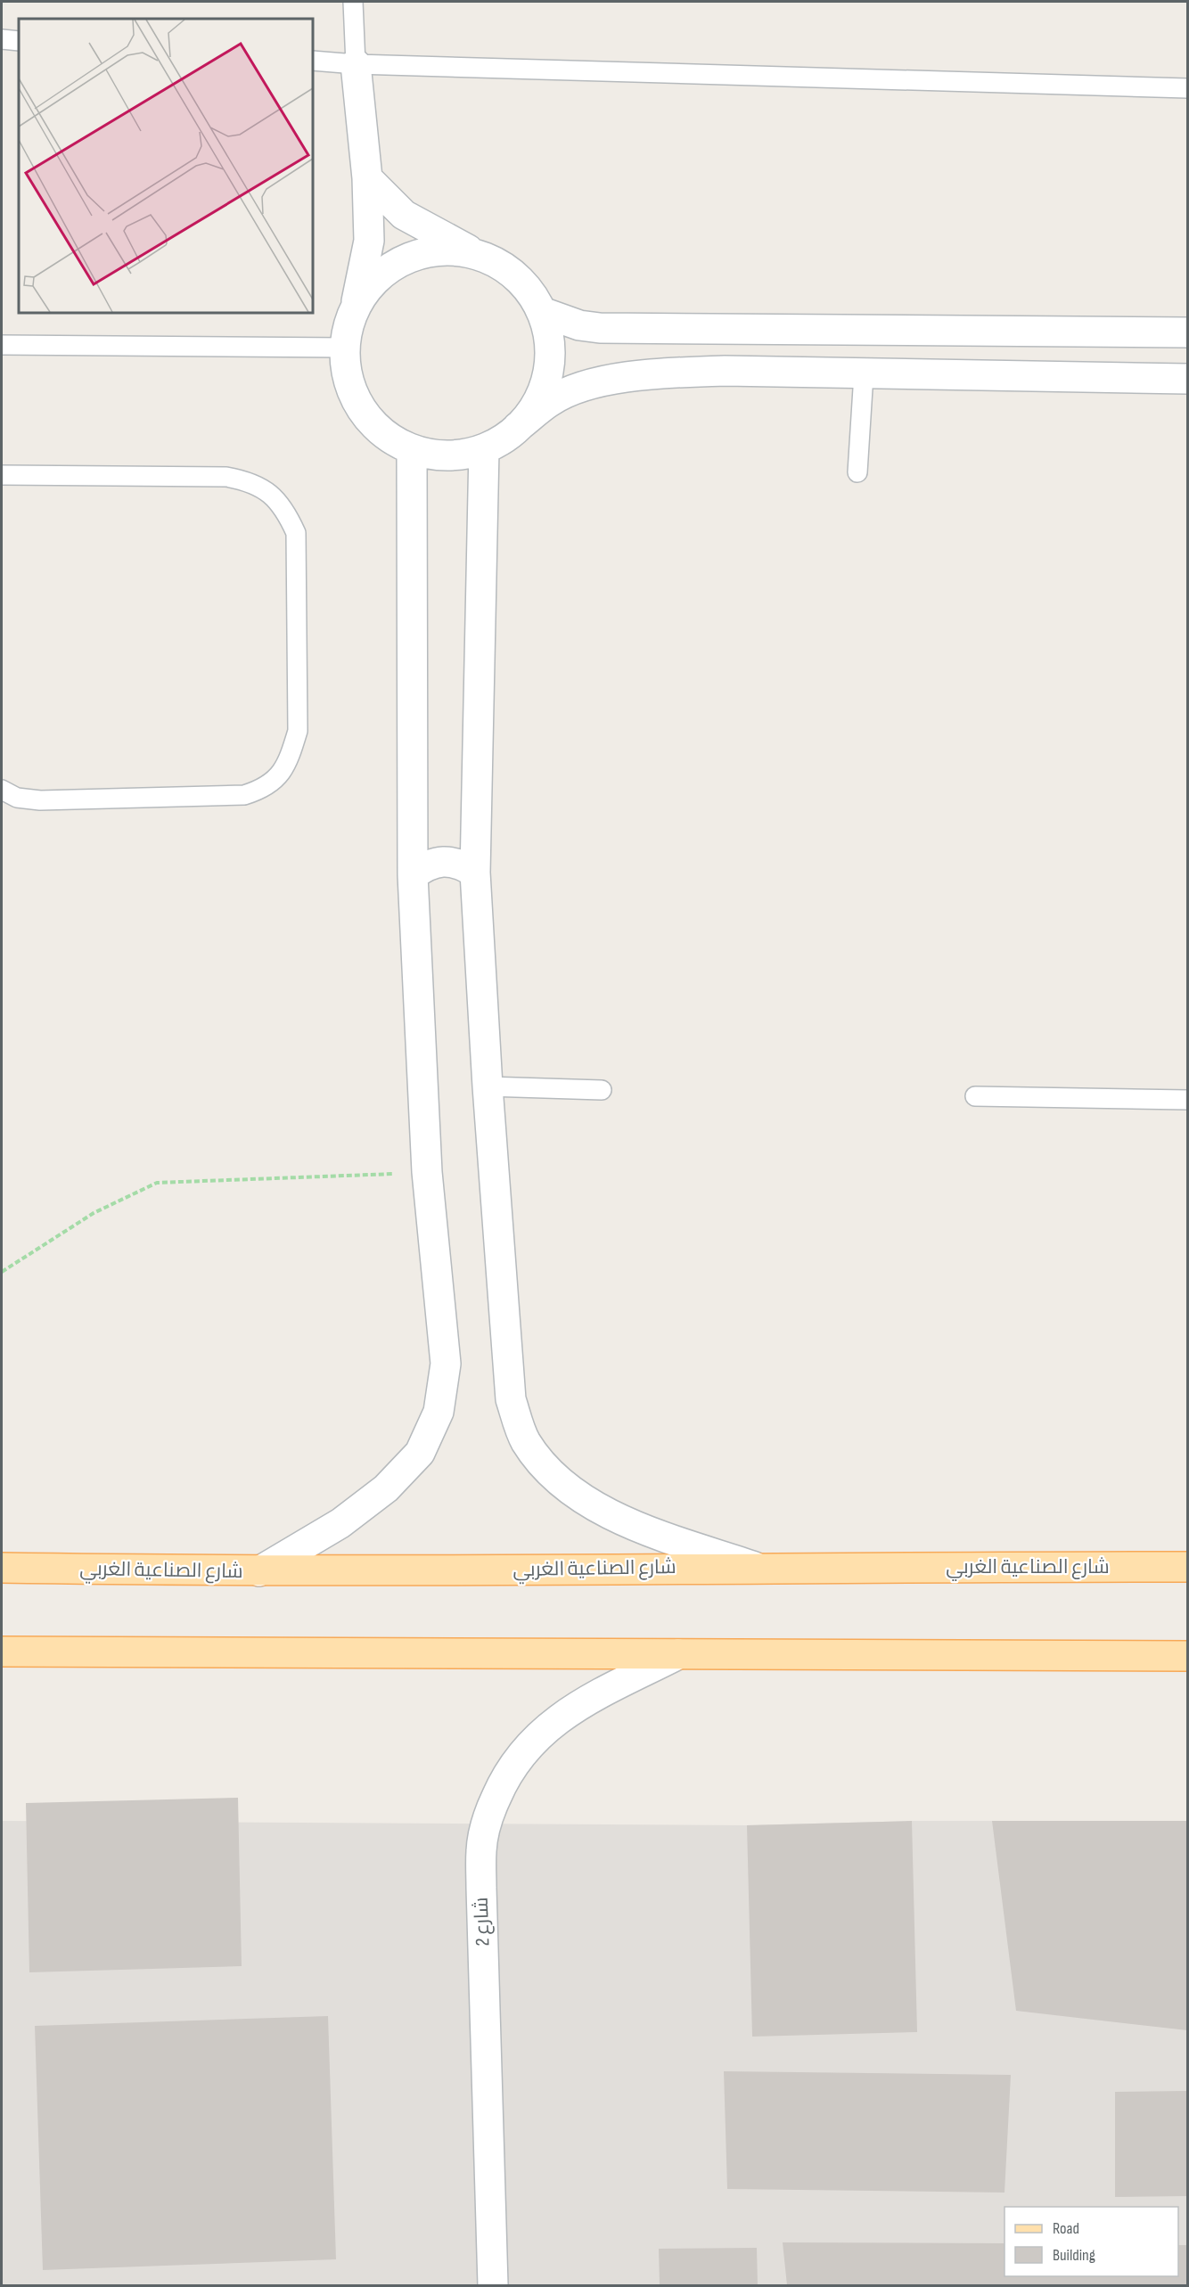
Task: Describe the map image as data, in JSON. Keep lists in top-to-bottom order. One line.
{"streets":{"main road":["شارع الصناعية الغربي"],"street":["شارع 2"]},"legend":["Road","Building"]}
